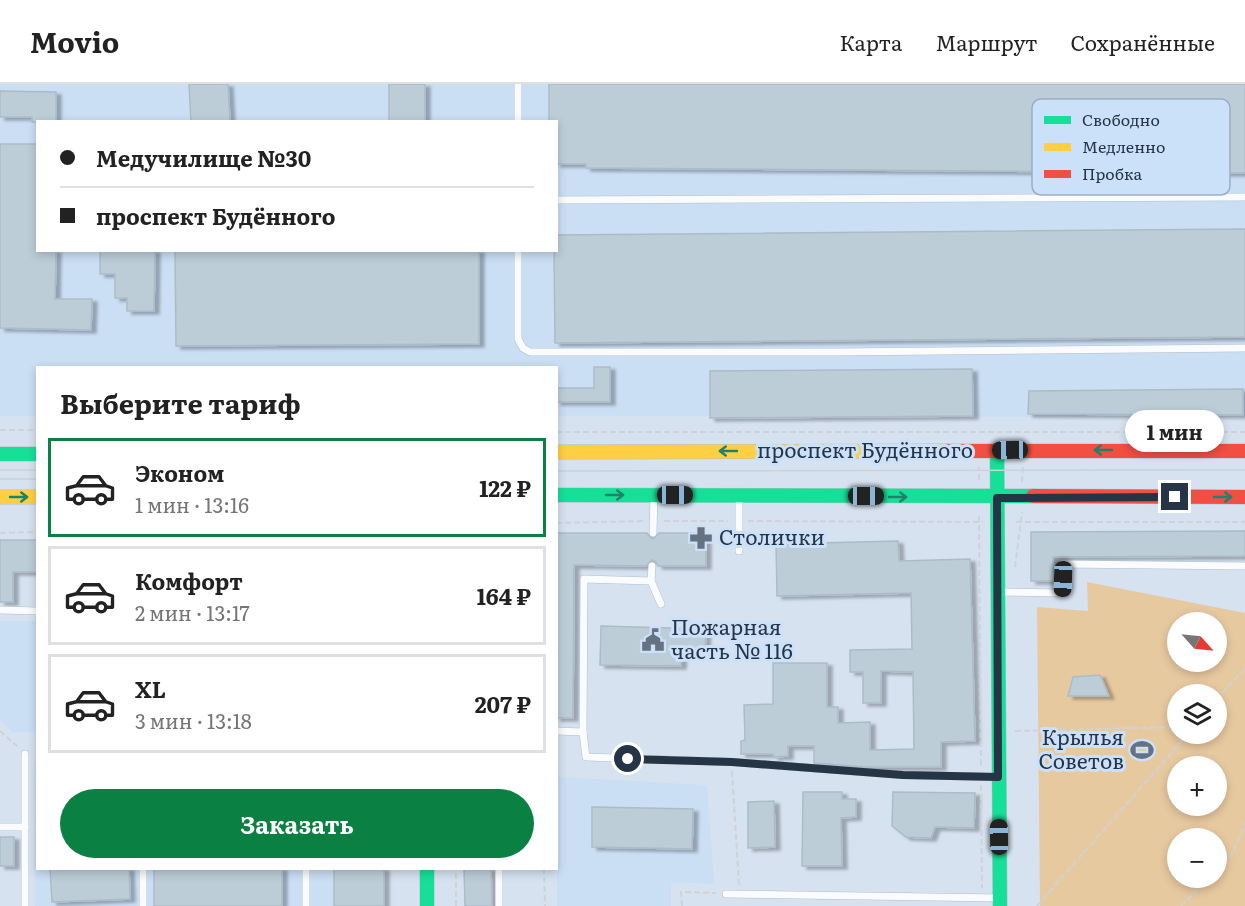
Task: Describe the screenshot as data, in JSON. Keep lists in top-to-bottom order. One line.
{"streets":{"main road":["проспект Будённого"]},"places":{"pharmacy":["Столички"],"public building":["Пожарная часть № 116"],"sports":["Крылья Советов"]},"legend":["Свободно","Медленно","Пробка"],"north":"bottom right","page":{"header":"Movio","nav":["Карта","Маршрут","Сохранённые"],"banner":["Медучилище №30","проспект Будённого"],"heading":"Выберите тариф","bubble":"1 мин","list":[{"name":"Эконом","note":"1 мин · 13:16","value":"122 ₽"},{"name":"Комфорт","note":"2 мин · 13:17","value":"164 ₽"},{"name":"XL","note":"3 мин · 13:18","value":"207 ₽"}],"map_buttons":["+","−"],"buttons":"Заказать"}}
